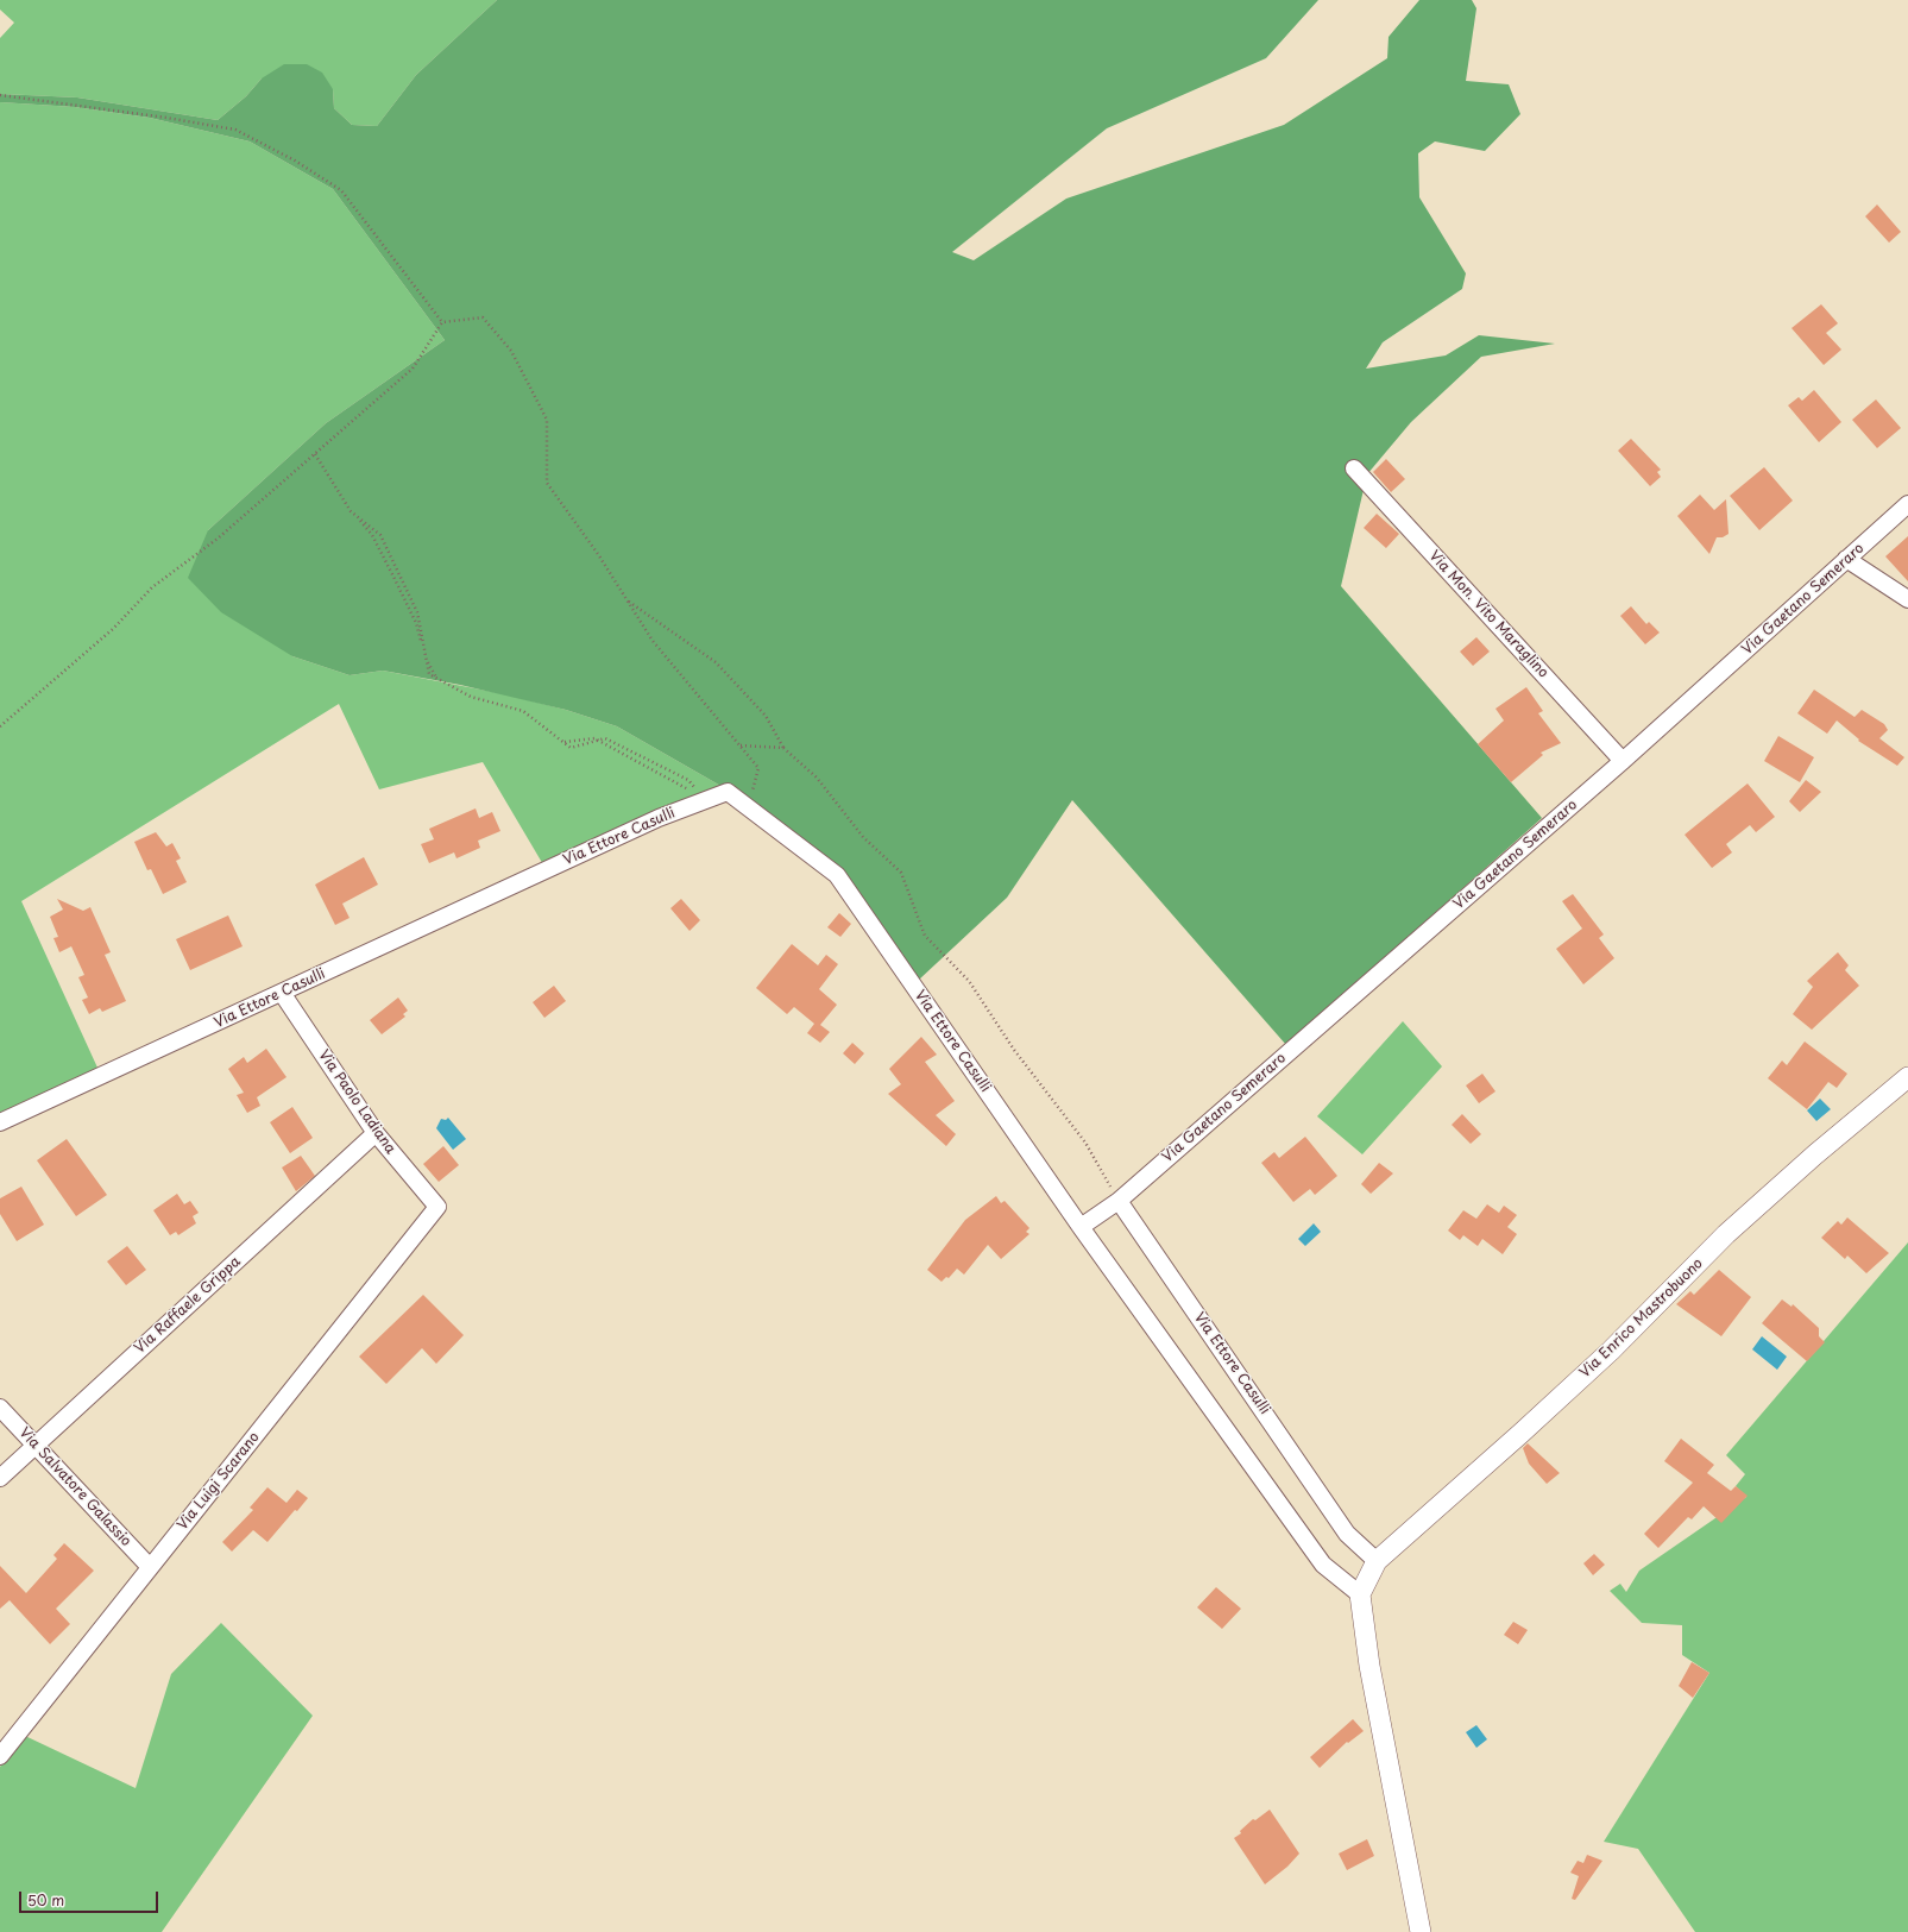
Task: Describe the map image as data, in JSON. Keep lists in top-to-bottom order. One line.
{"streets":{"street":["Via Gaetano Semeraro","Via Mon. Vito Maraglino","Via Ettore Casulli","Via Paolo Ladiana","Via Raffaele Grippa","Via Enrico Mastrobuono","Via Luigi Scarano","Via Salvatore Galassio"]},"crossings":[["Via Gaetano Semeraro","Via Mon. Vito Maraglino"],["Via Gaetano Semeraro","Via Ettore Casulli"],["Via Ettore Casulli","Via Paolo Ladiana"],["Via Ettore Casulli","Via Enrico Mastrobuono"],["Via Paolo Ladiana","Via Raffaele Grippa"],["Via Paolo Ladiana","Via Luigi Scarano"],["Via Raffaele Grippa","Via Salvatore Galassio"],["Via Luigi Scarano","Via Salvatore Galassio"]],"scale_bar":"50 m"}
